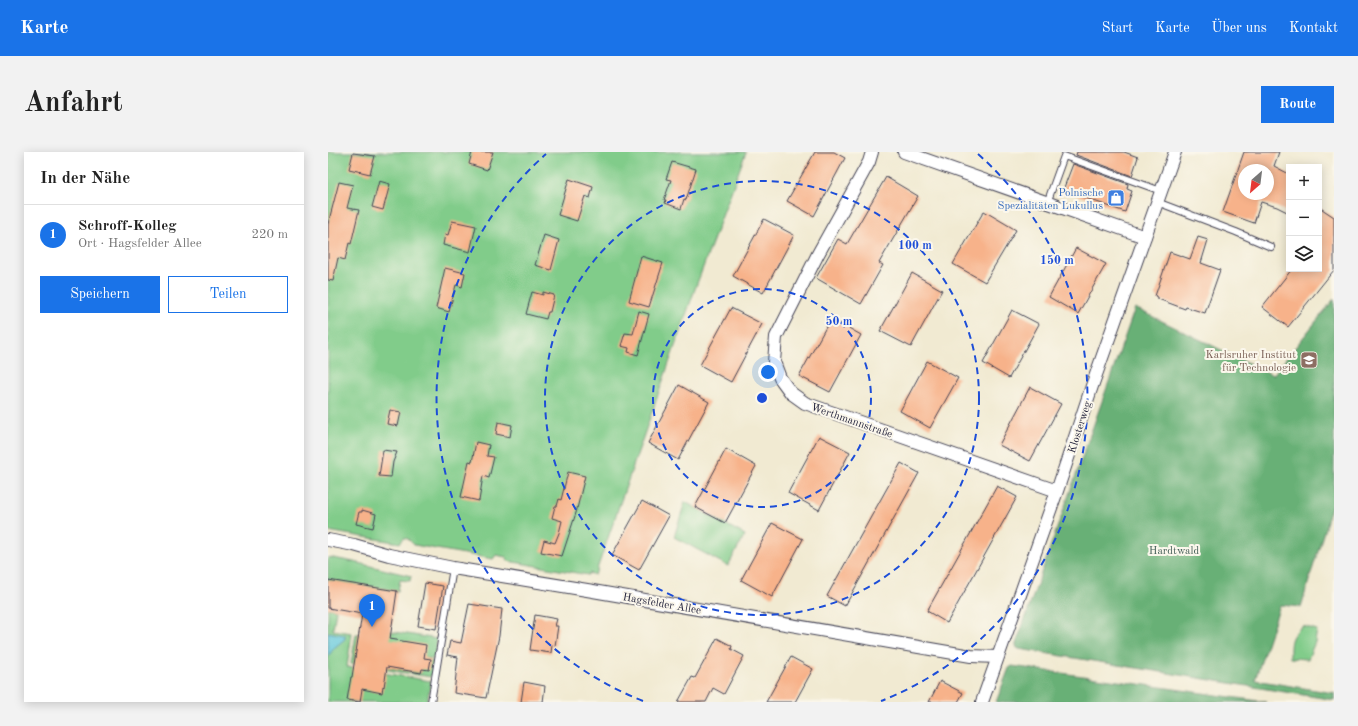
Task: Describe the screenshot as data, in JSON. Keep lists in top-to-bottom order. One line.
{"streets":{"street":["Werthmannstraße","Klosterweg","Hagsfelder Allee"]},"crossings":[["Werthmannstraße","Klosterweg"],["Klosterweg","Hagsfelder Allee"]],"parks":["Hardtwald"],"places":{"shop":["Polnische Spezialitäten Lukullus"],"school or university":["Karlsruher Institut für Technologie"]},"north":"bottom left","page":{"header":"Karte","nav":["Start","Karte","Über uns","Kontakt"],"buttons":["Route",["Speichern","Teilen"]],"title":"Anfahrt","heading":"In der Nähe","map_buttons":["+","−"],"list":[{"mark":"1","name":"Schroff-Kolleg","note":"Ort · Hagsfelder Allee","value":"220 m"}],"pins":"1"},"rings":["100 m","150 m","50 m"]}
